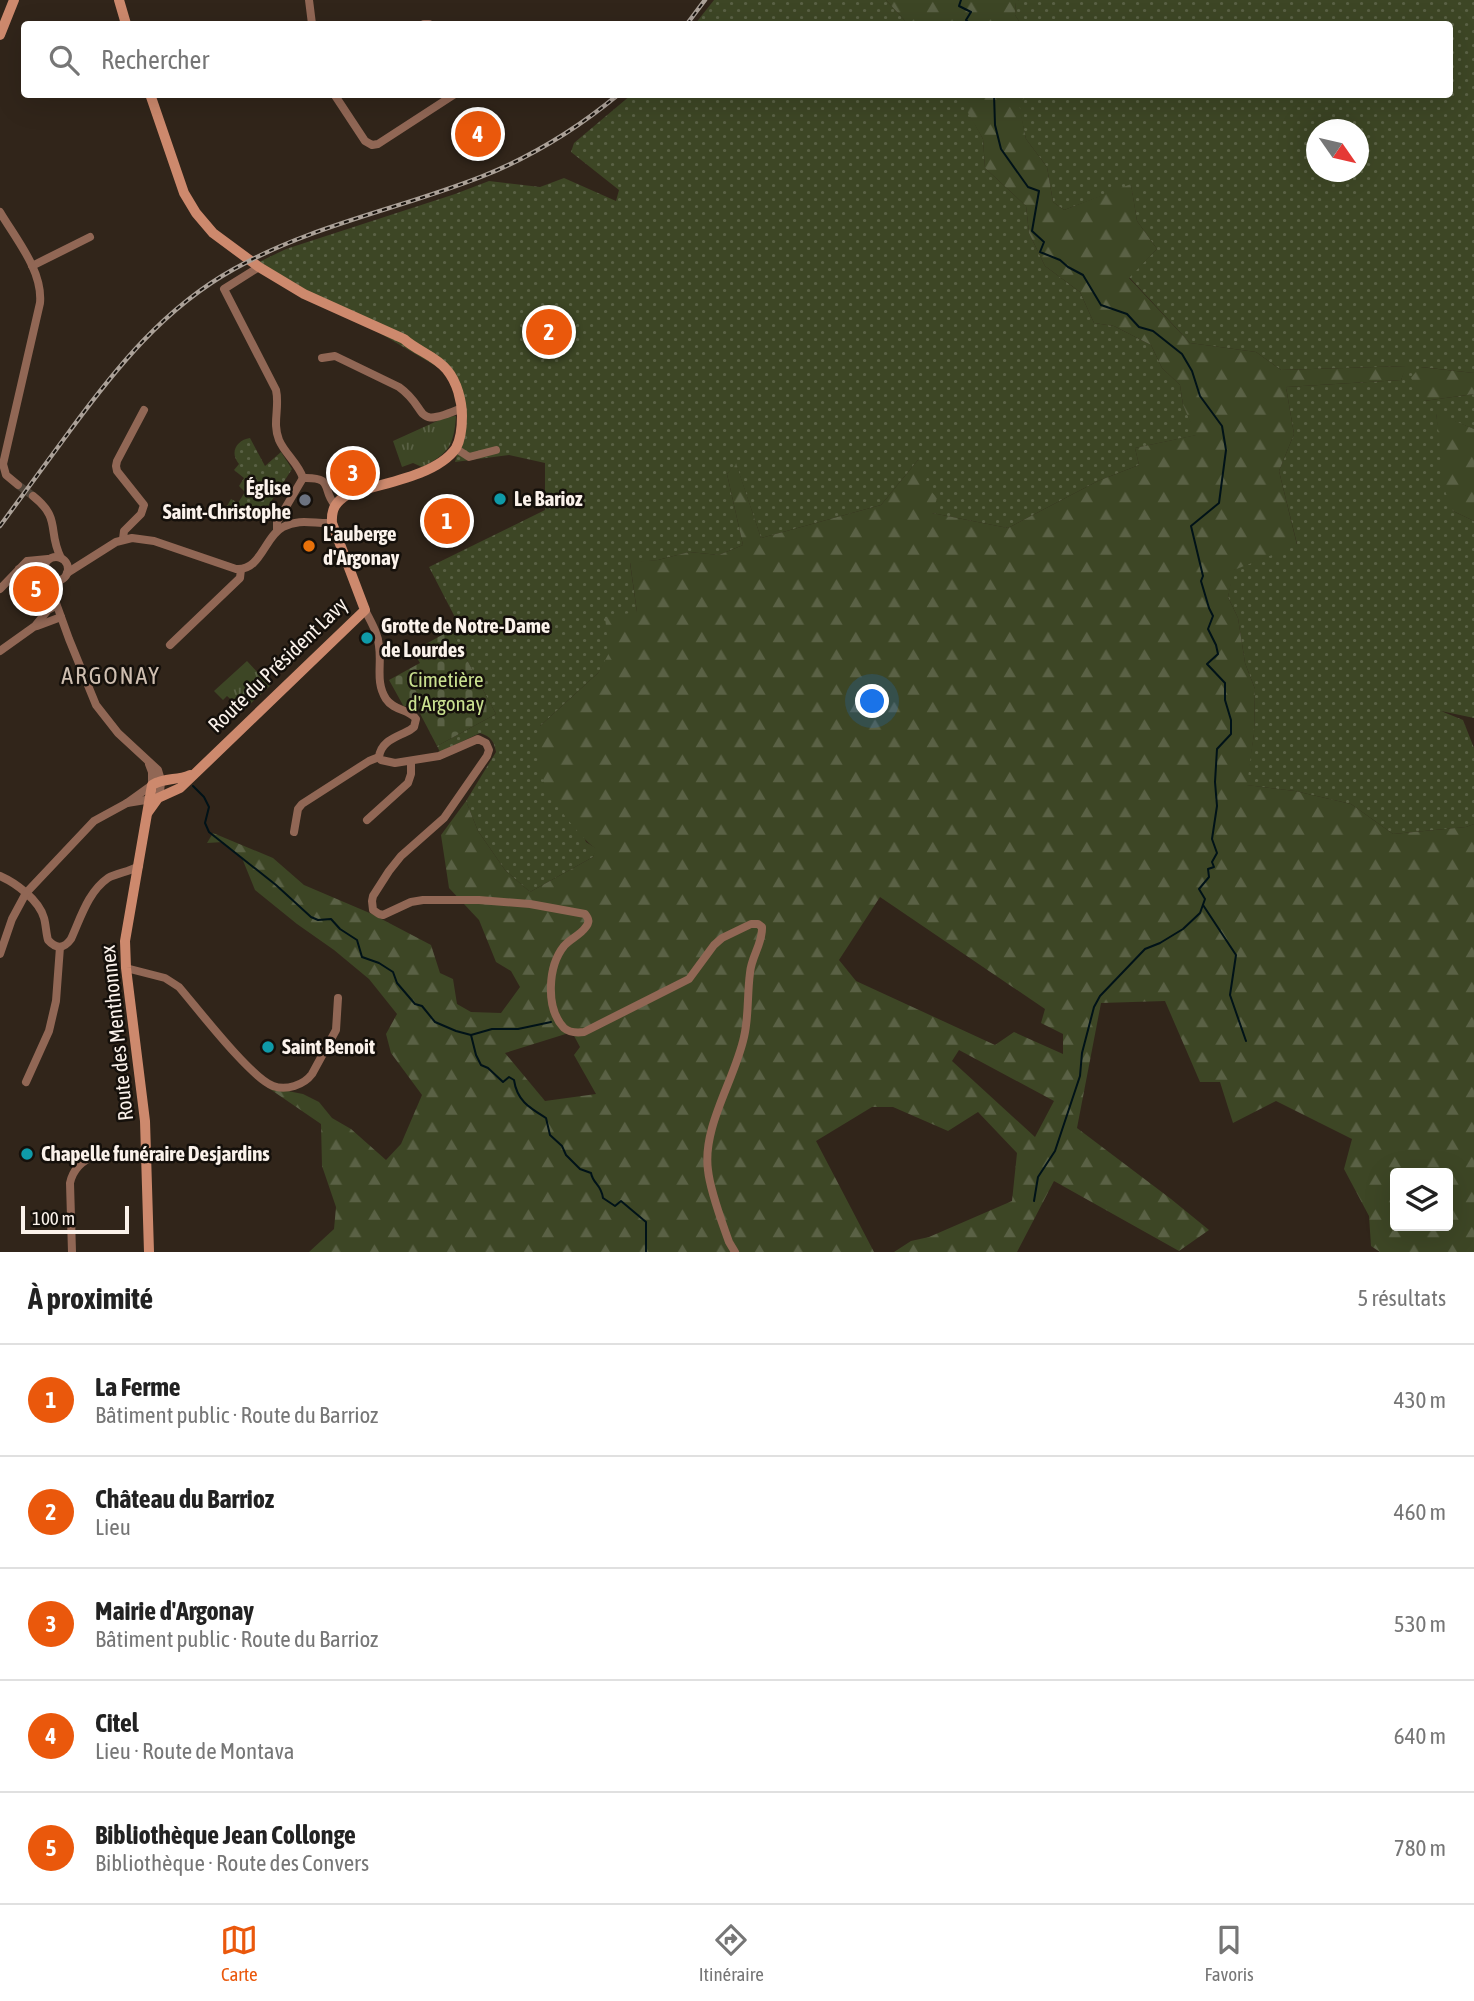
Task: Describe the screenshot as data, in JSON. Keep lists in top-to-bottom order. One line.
{"streets":{"street":["Route du Président Lavy","Route des Menthonnex"]},"crossings":[["Route du Président Lavy","Route des Menthonnex"]],"districts":["ARGONAY"],"parks":["Cimetière d'Argonay"],"places":["Le Barioz","Église Saint-Christophe","L'auberge d'Argonay","Grotte de Notre-Dame de Lourdes","Saint Benoit","Chapelle funéraire Desjardins"],"scale_bar":"100 m","north":"bottom right","page":{"search":"Rechercher","pins":["4","2","3","1","5"],"scale":"100 m","heading":["À proximité","5 résultats"],"list":[{"mark":"1","name":"La Ferme","note":"Bâtiment public · Route du Barrioz","value":"430 m"},{"mark":"2","name":"Château du Barrioz","note":"Lieu","value":"460 m"},{"mark":"3","name":"Mairie d'Argonay","note":"Bâtiment public · Route du Barrioz","value":"530 m"},{"mark":"4","name":"Citel","note":"Lieu · Route de Montava","value":"640 m"},{"mark":"5","name":"Bibliothèque Jean Collonge","note":"Bibliothèque · Route des Convers","value":"780 m"}],"nav":["Carte","Itinéraire","Favoris"]}}
